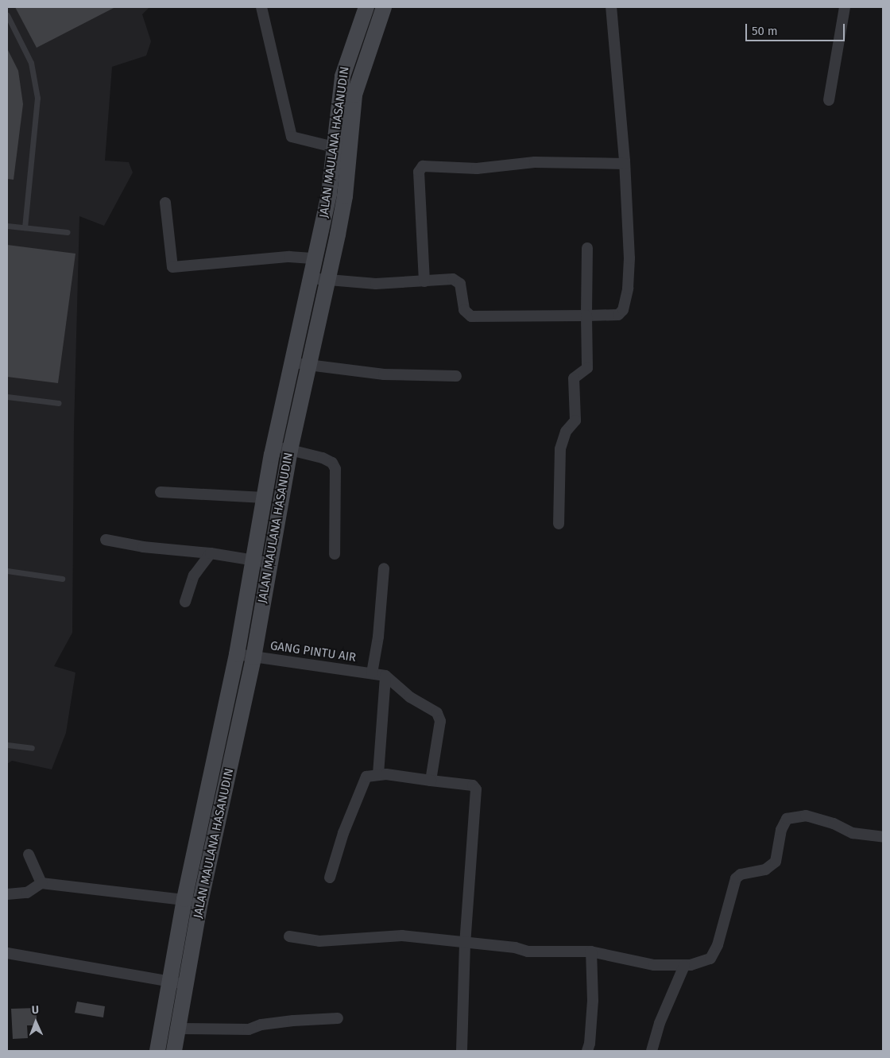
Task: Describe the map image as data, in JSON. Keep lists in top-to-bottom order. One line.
{"streets":{"street":["JALAN MAULANA HASANUDIN","GANG PINTU AIR"]},"crossings":[["JALAN MAULANA HASANUDIN","GANG PINTU AIR"]],"scale_bar":"50 m","north":"top"}
